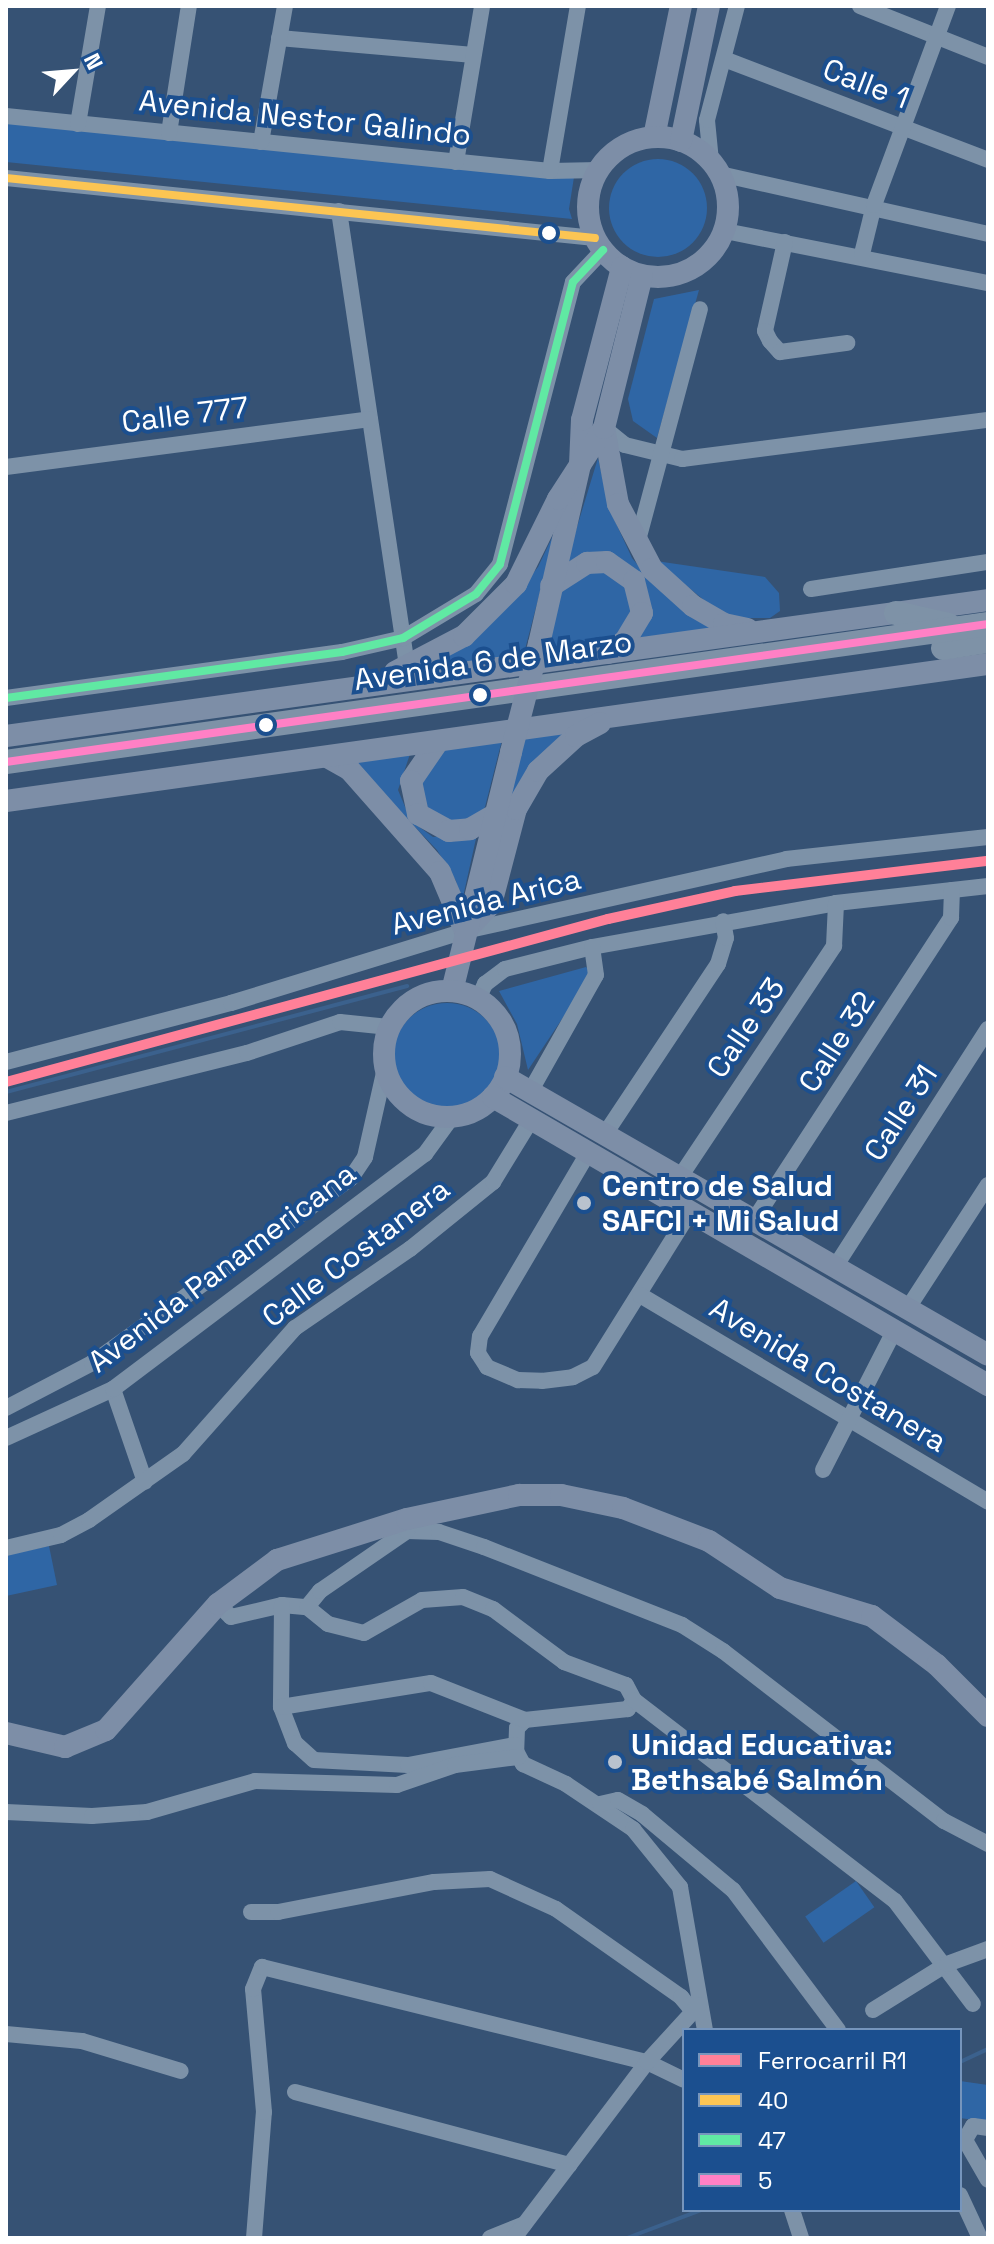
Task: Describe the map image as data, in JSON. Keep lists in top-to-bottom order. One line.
{"streets":{"highway":["Avenida 6 de Marzo"],"street":["Calle 1","Avenida Nestor Galindo","Calle 777","Avenida Arica","Calle 33","Calle 32","Calle 31","Calle Costanera","Avenida Panamericana","Avenida Costanera"]},"places":["Centro de Salud SAFCI + Mi Salud","Unidad Educativa: Bethsabé Salmón"],"lines":["transit line 40","transit line 47","transit line 5","rail line R1"],"legend":["Ferrocarril R1","40","47","5"],"north":"top right"}
